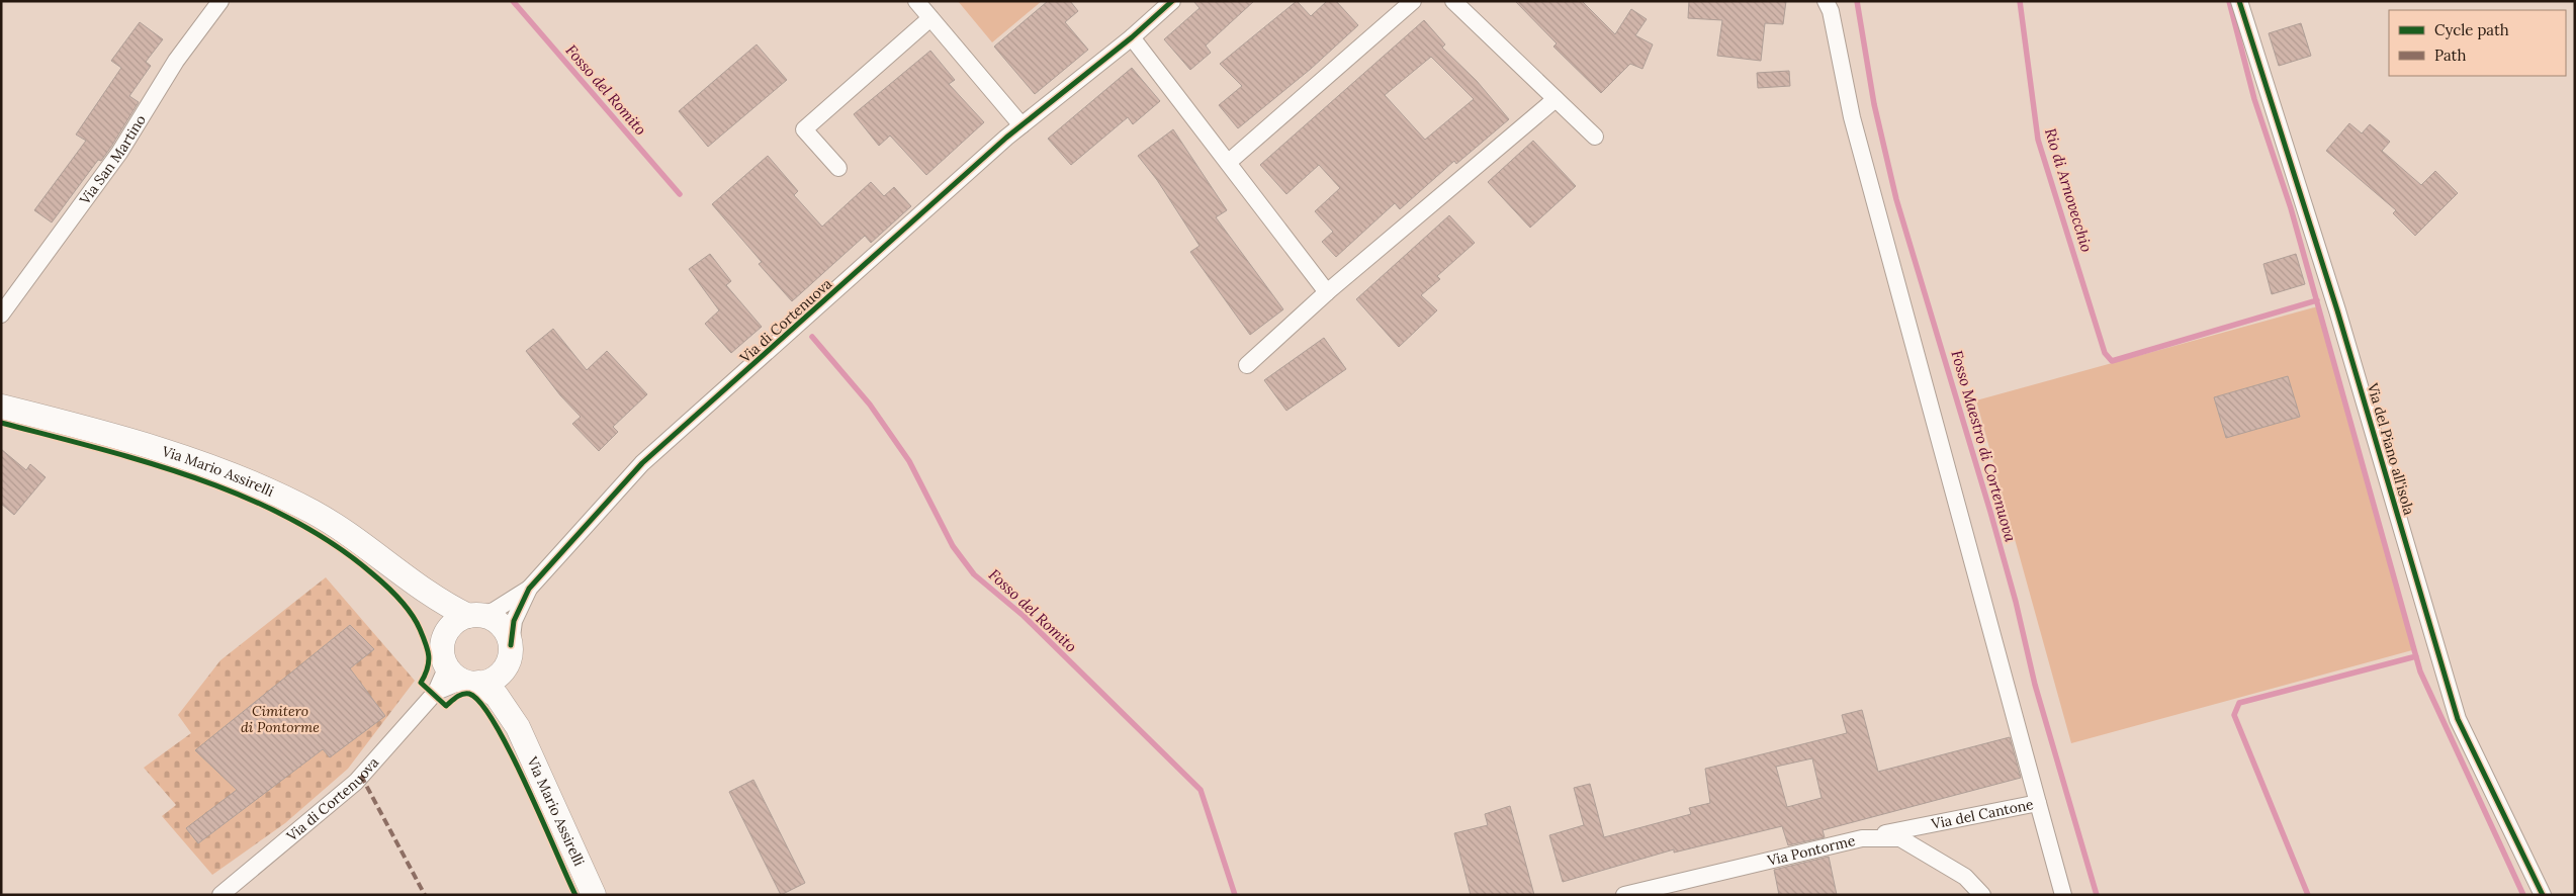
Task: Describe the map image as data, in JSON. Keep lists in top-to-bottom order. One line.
{"streets":{"street":["Via San Martino","Via di Cortenuova","Via del Piano all'isola","Via Mario Assirelli","Via del Cantone","Via Pontorme"]},"crossings":[["Via di Cortenuova","Via Mario Assirelli"],["Via del Cantone","Via Pontorme"]],"water":["Fosso del Romito","Rio di Arnovecchio","Fosso Maestro di Cortenuova"],"parks":["Cimitero di Pontorme"],"legend":["Cycle path","Path"]}
